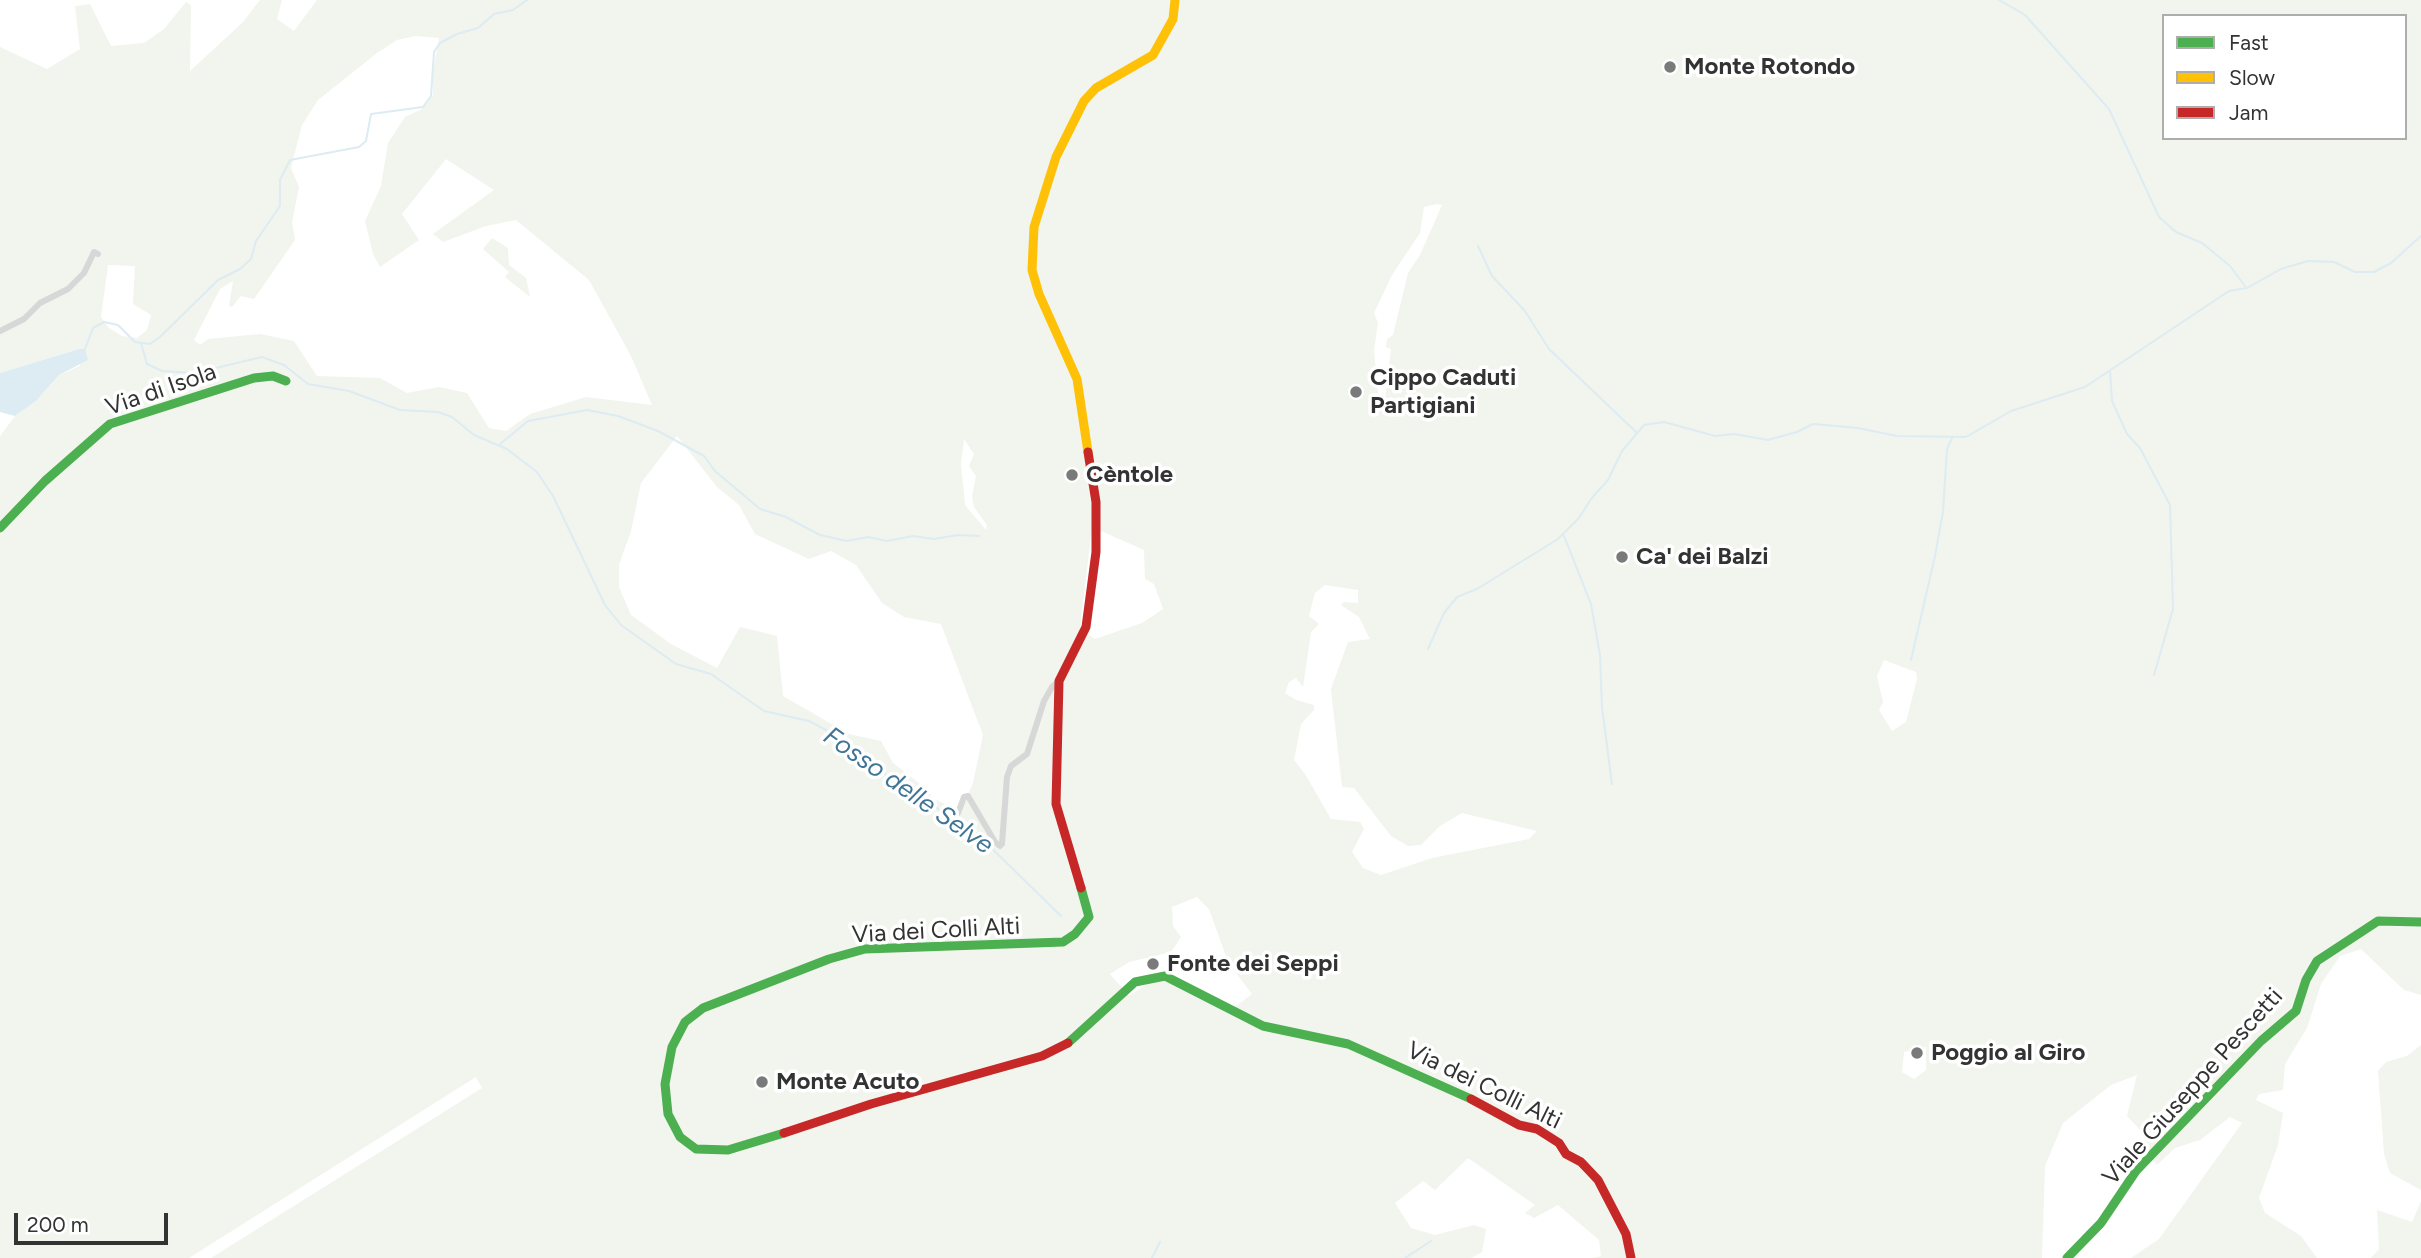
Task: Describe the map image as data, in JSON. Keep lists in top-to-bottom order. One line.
{"streets":{"street":["Via di Isola","Via dei Colli Alti","Viale Giuseppe Pescetti"]},"water":["Fosso delle Selve"],"places":["Monte Rotondo","Cippo Caduti Partigiani","Cèntole","Ca' dei Balzi","Fonte dei Seppi","Poggio al Giro","Monte Acuto"],"legend":["Fast","Slow","Jam"],"scale_bar":"200 m"}
